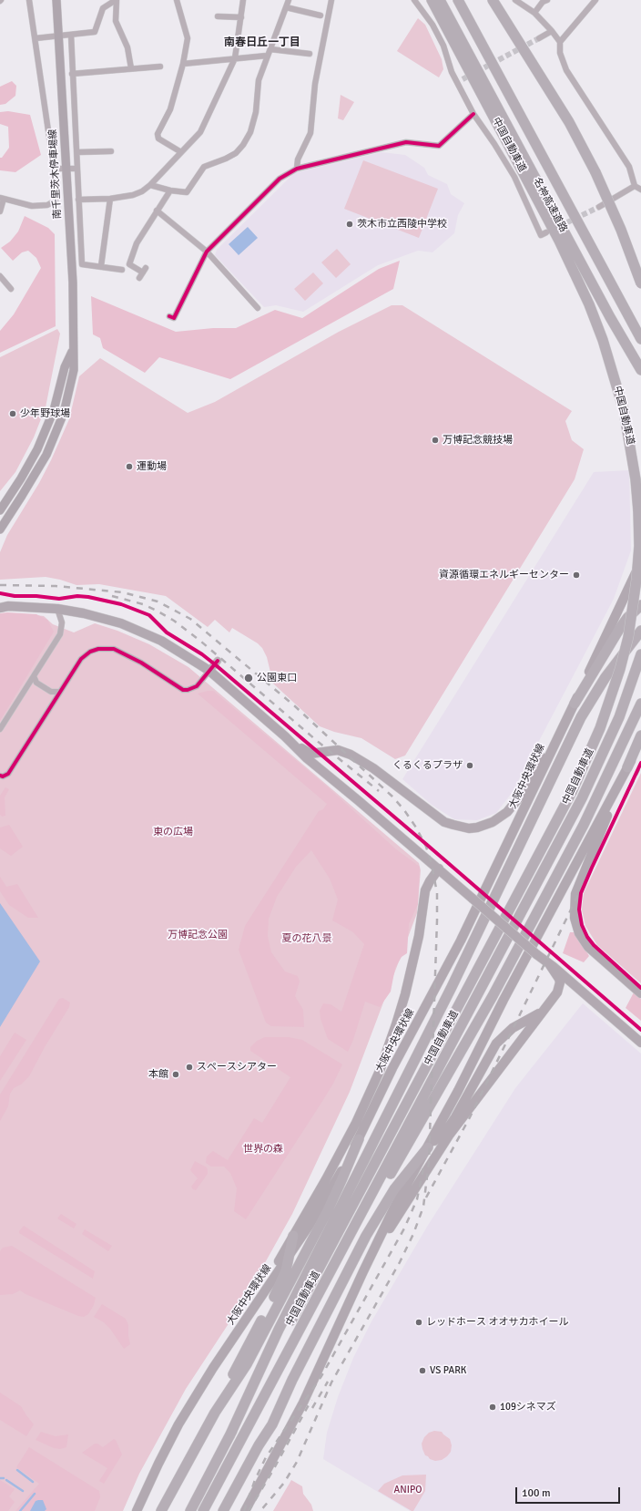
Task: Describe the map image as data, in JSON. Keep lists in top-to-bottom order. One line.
{"streets":{"highway":["中国自動車道","名神高速道路"],"main road":["南千里茨木停車場線","大阪中央環状線"]},"districts":["南春日丘一丁目"],"parks":["東の広場","万博記念公園","夏の花八景","世界の森","ANIPO"],"places":["茨木市立西陵中学校","少年野球場","万博記念競技場","運動場","資源循環エネルギーセンター","公園東口","くるくるプラザ","スペースシアター","本館","レッドホース オオサカホイール","VS PARK","109シネマズ"],"scale_bar":"100 m"}
